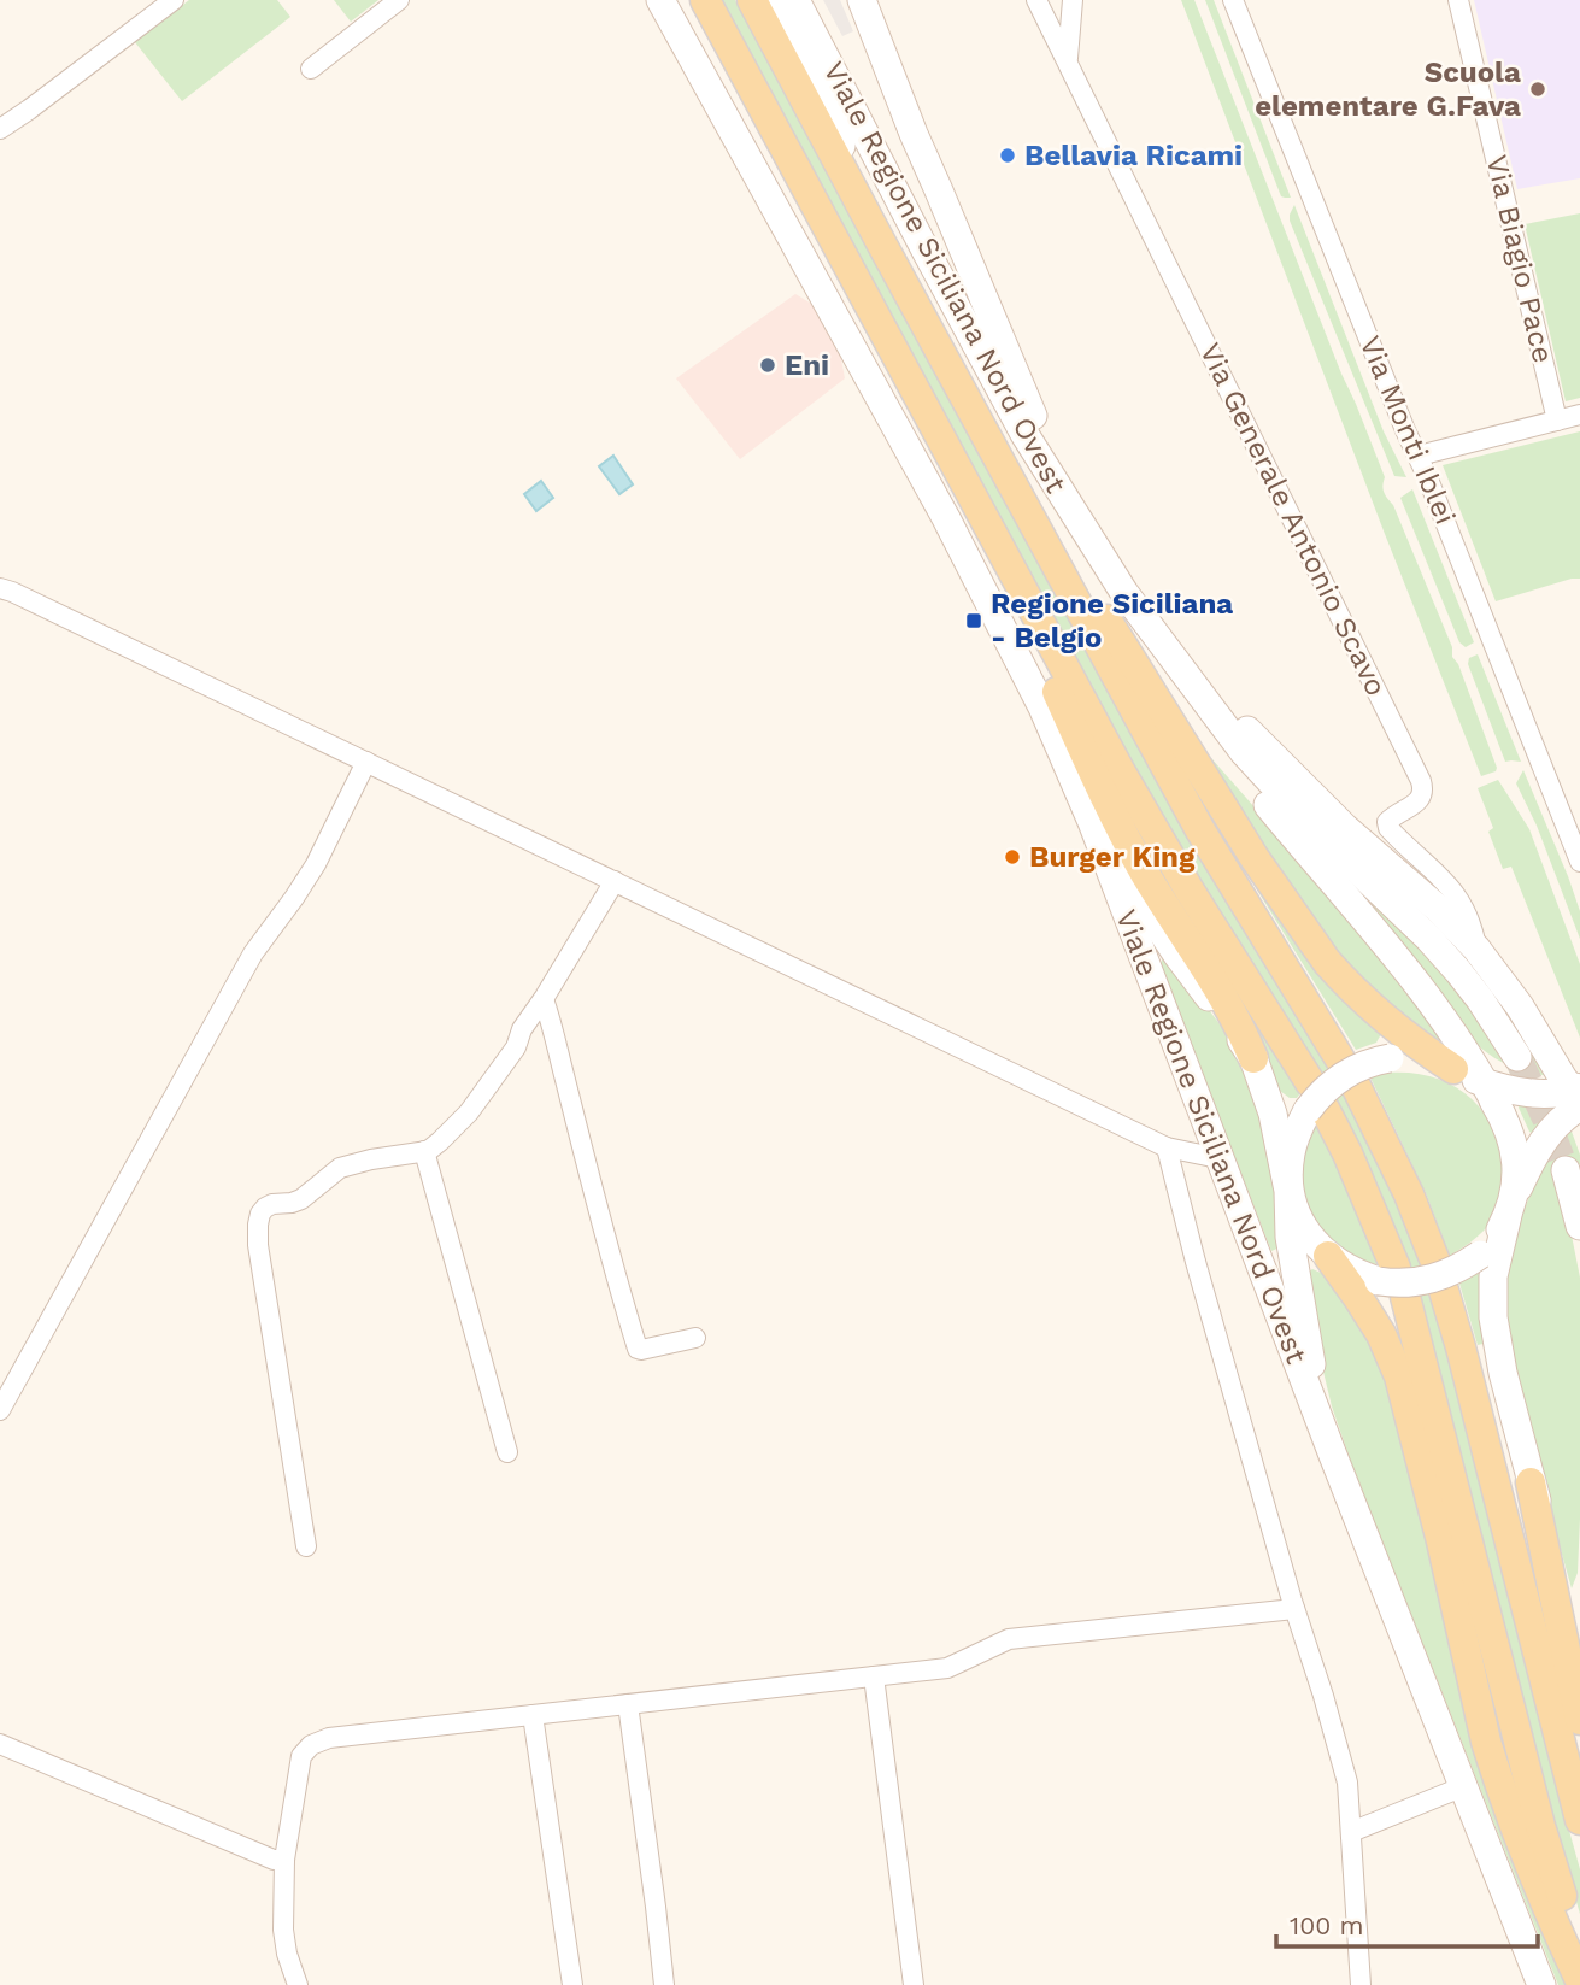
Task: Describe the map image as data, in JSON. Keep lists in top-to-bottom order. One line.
{"streets":{"main road":["Viale Regione Siciliana Nord Ovest"],"street":["Via Biagio Pace","Via Monti Iblei","Via Generale Antonio Scavo"]},"places":{"other":["Scuola elementare G.Fava","Bellavia Ricami","Eni","Burger King"],"transit":["Regione Siciliana - Belgio"]},"scale_bar":"100 m"}
